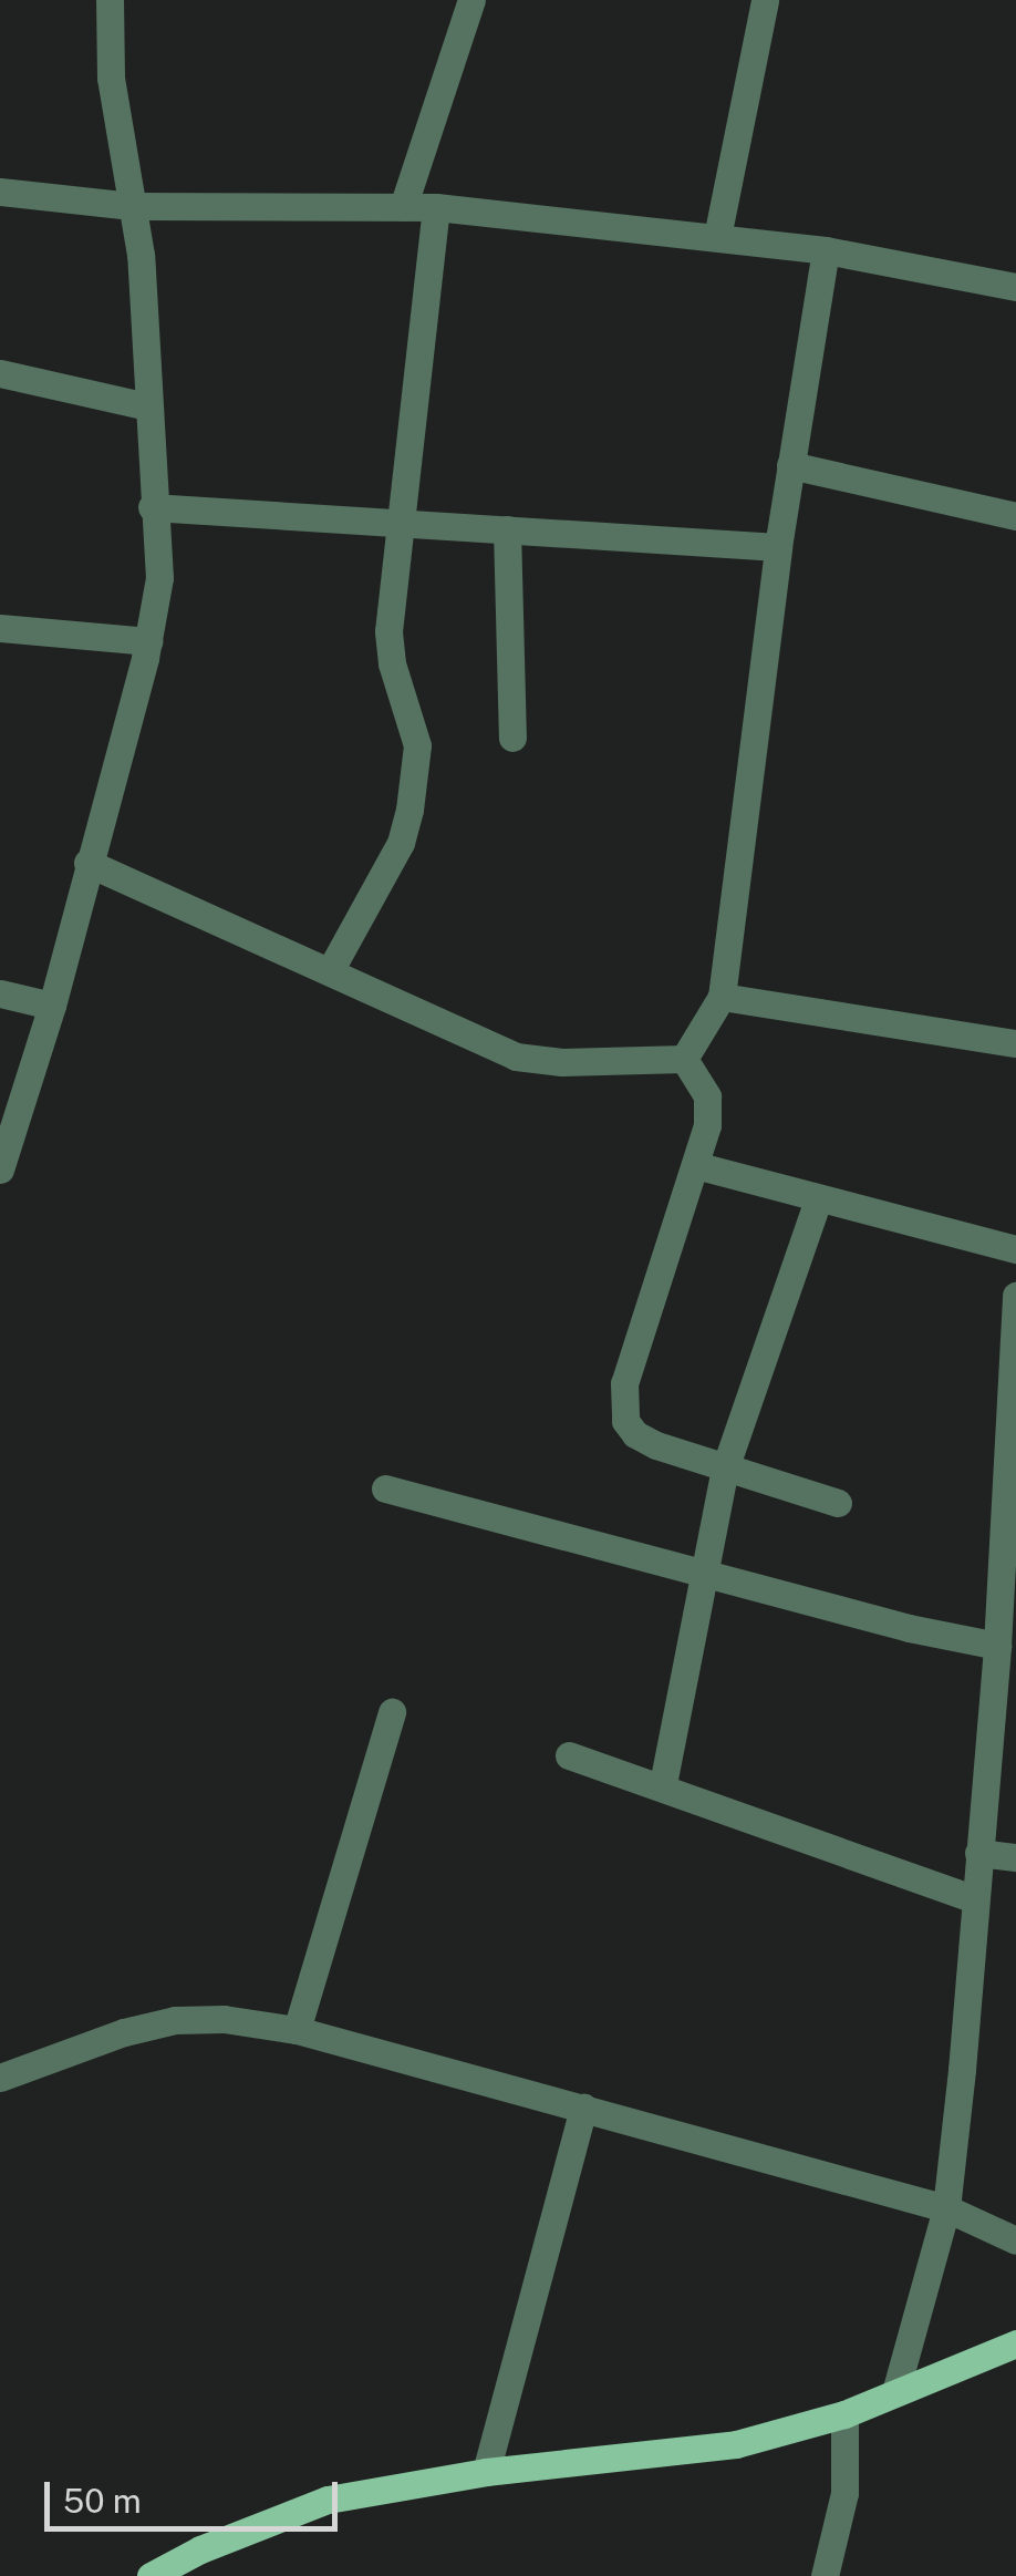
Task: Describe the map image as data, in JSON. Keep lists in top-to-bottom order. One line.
{"scale_bar":"50 m"}
